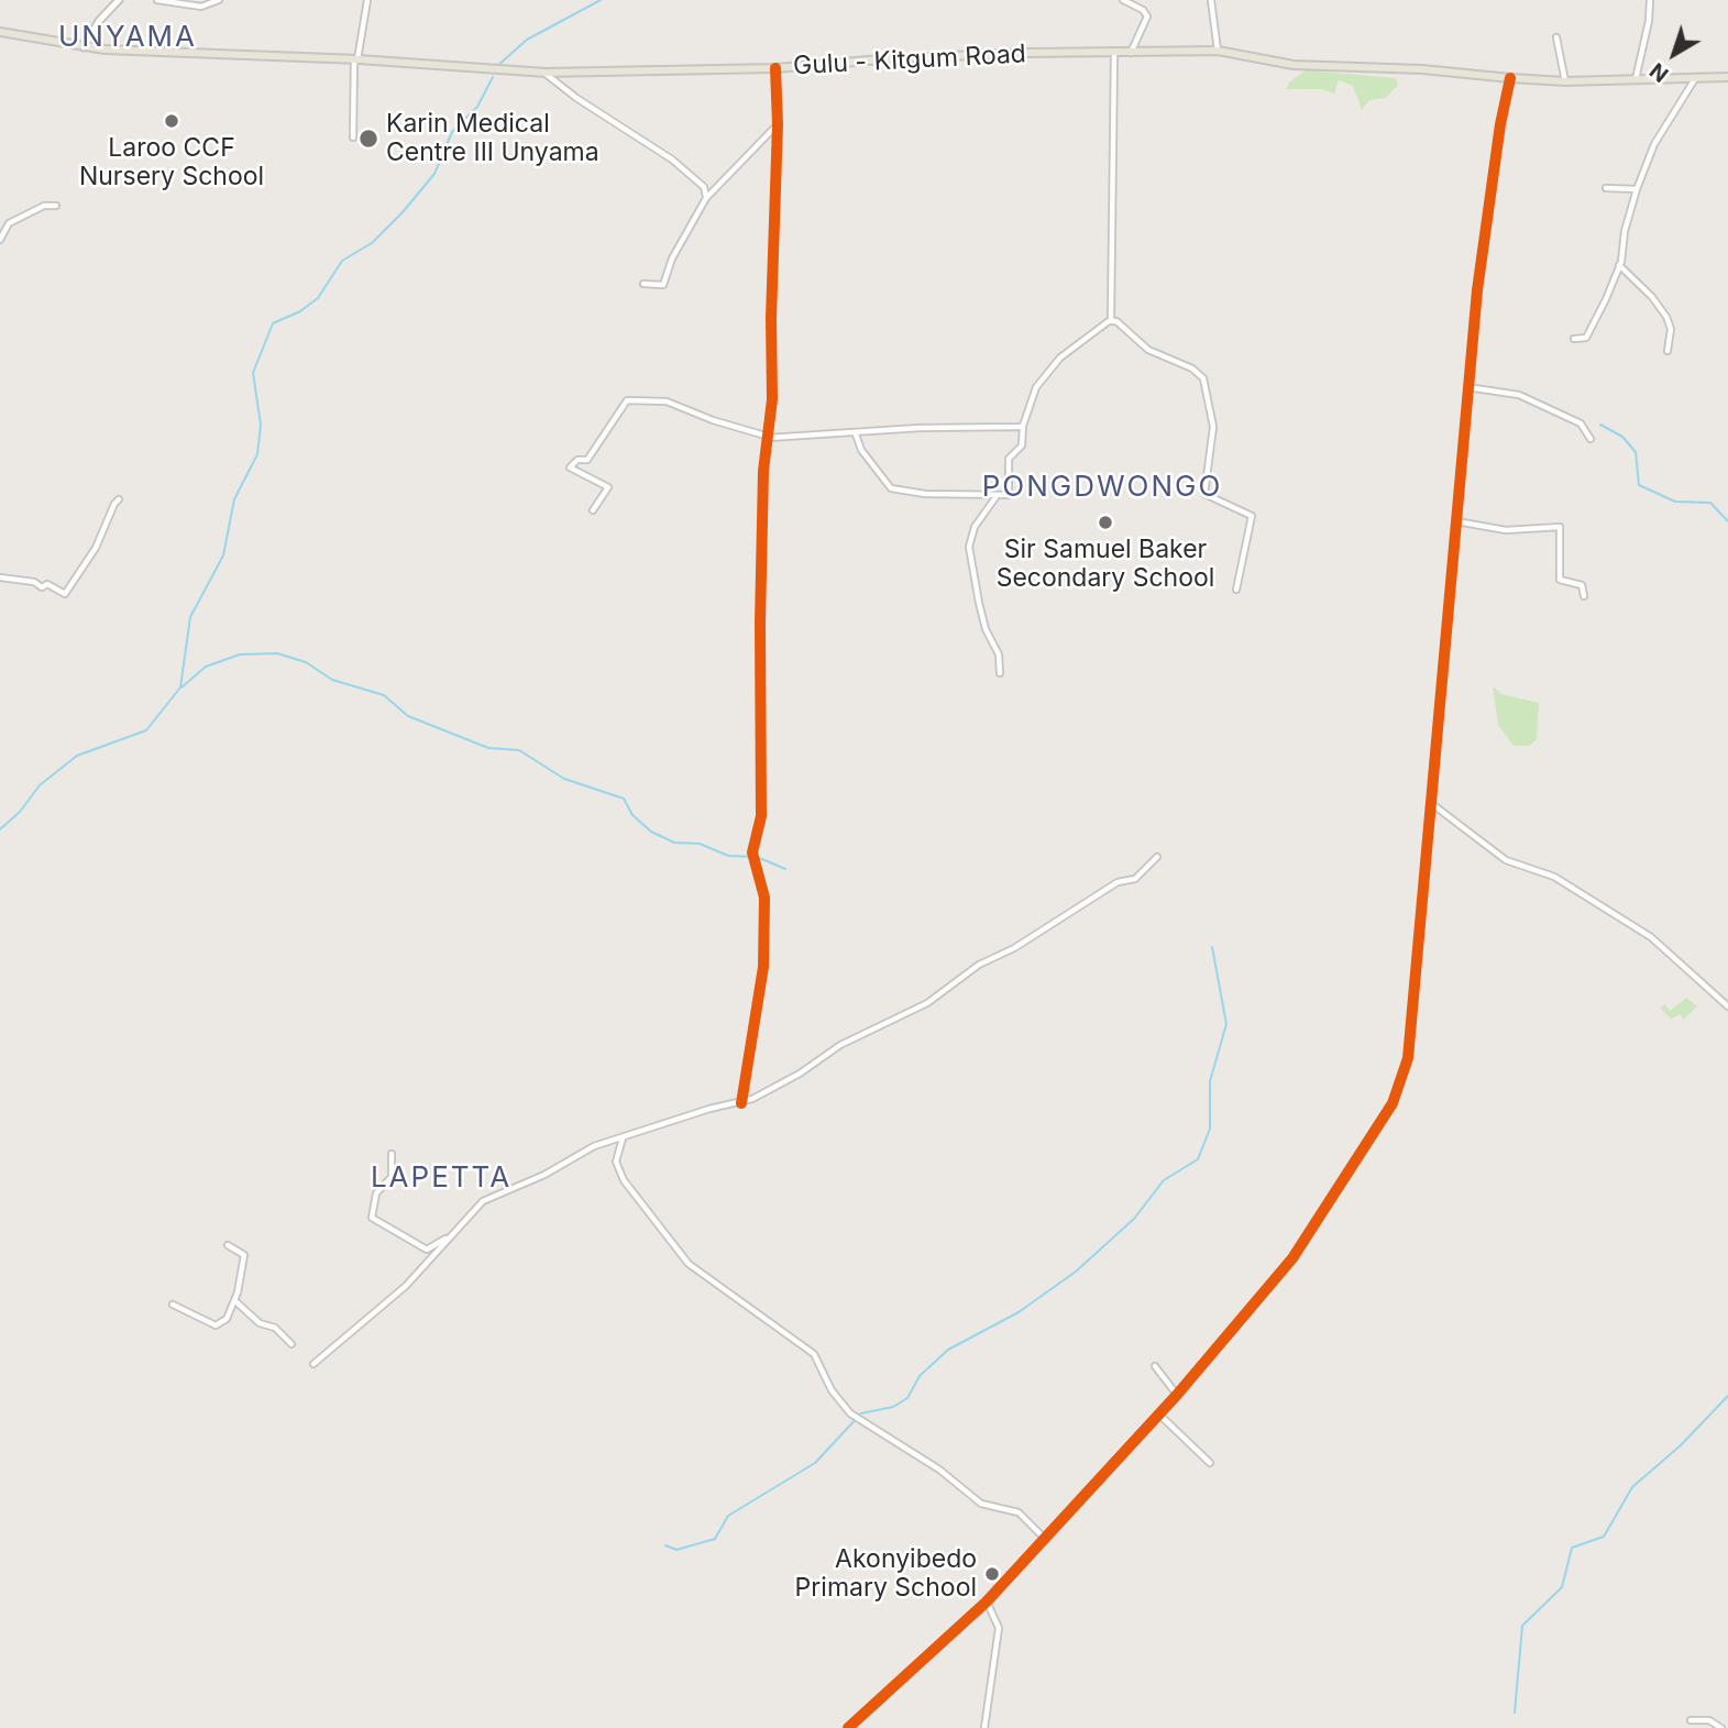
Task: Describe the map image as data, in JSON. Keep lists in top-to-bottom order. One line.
{"streets":{"main road":["Gulu - Kitgum Road"]},"districts":["UNYAMA","PONGDWONGO","LAPETTA"],"places":["Laroo CCF Nursery School","Karin Medical Centre III Unyama","Sir Samuel Baker Secondary School","Akonyibedo Primary School"],"north":"bottom left"}
